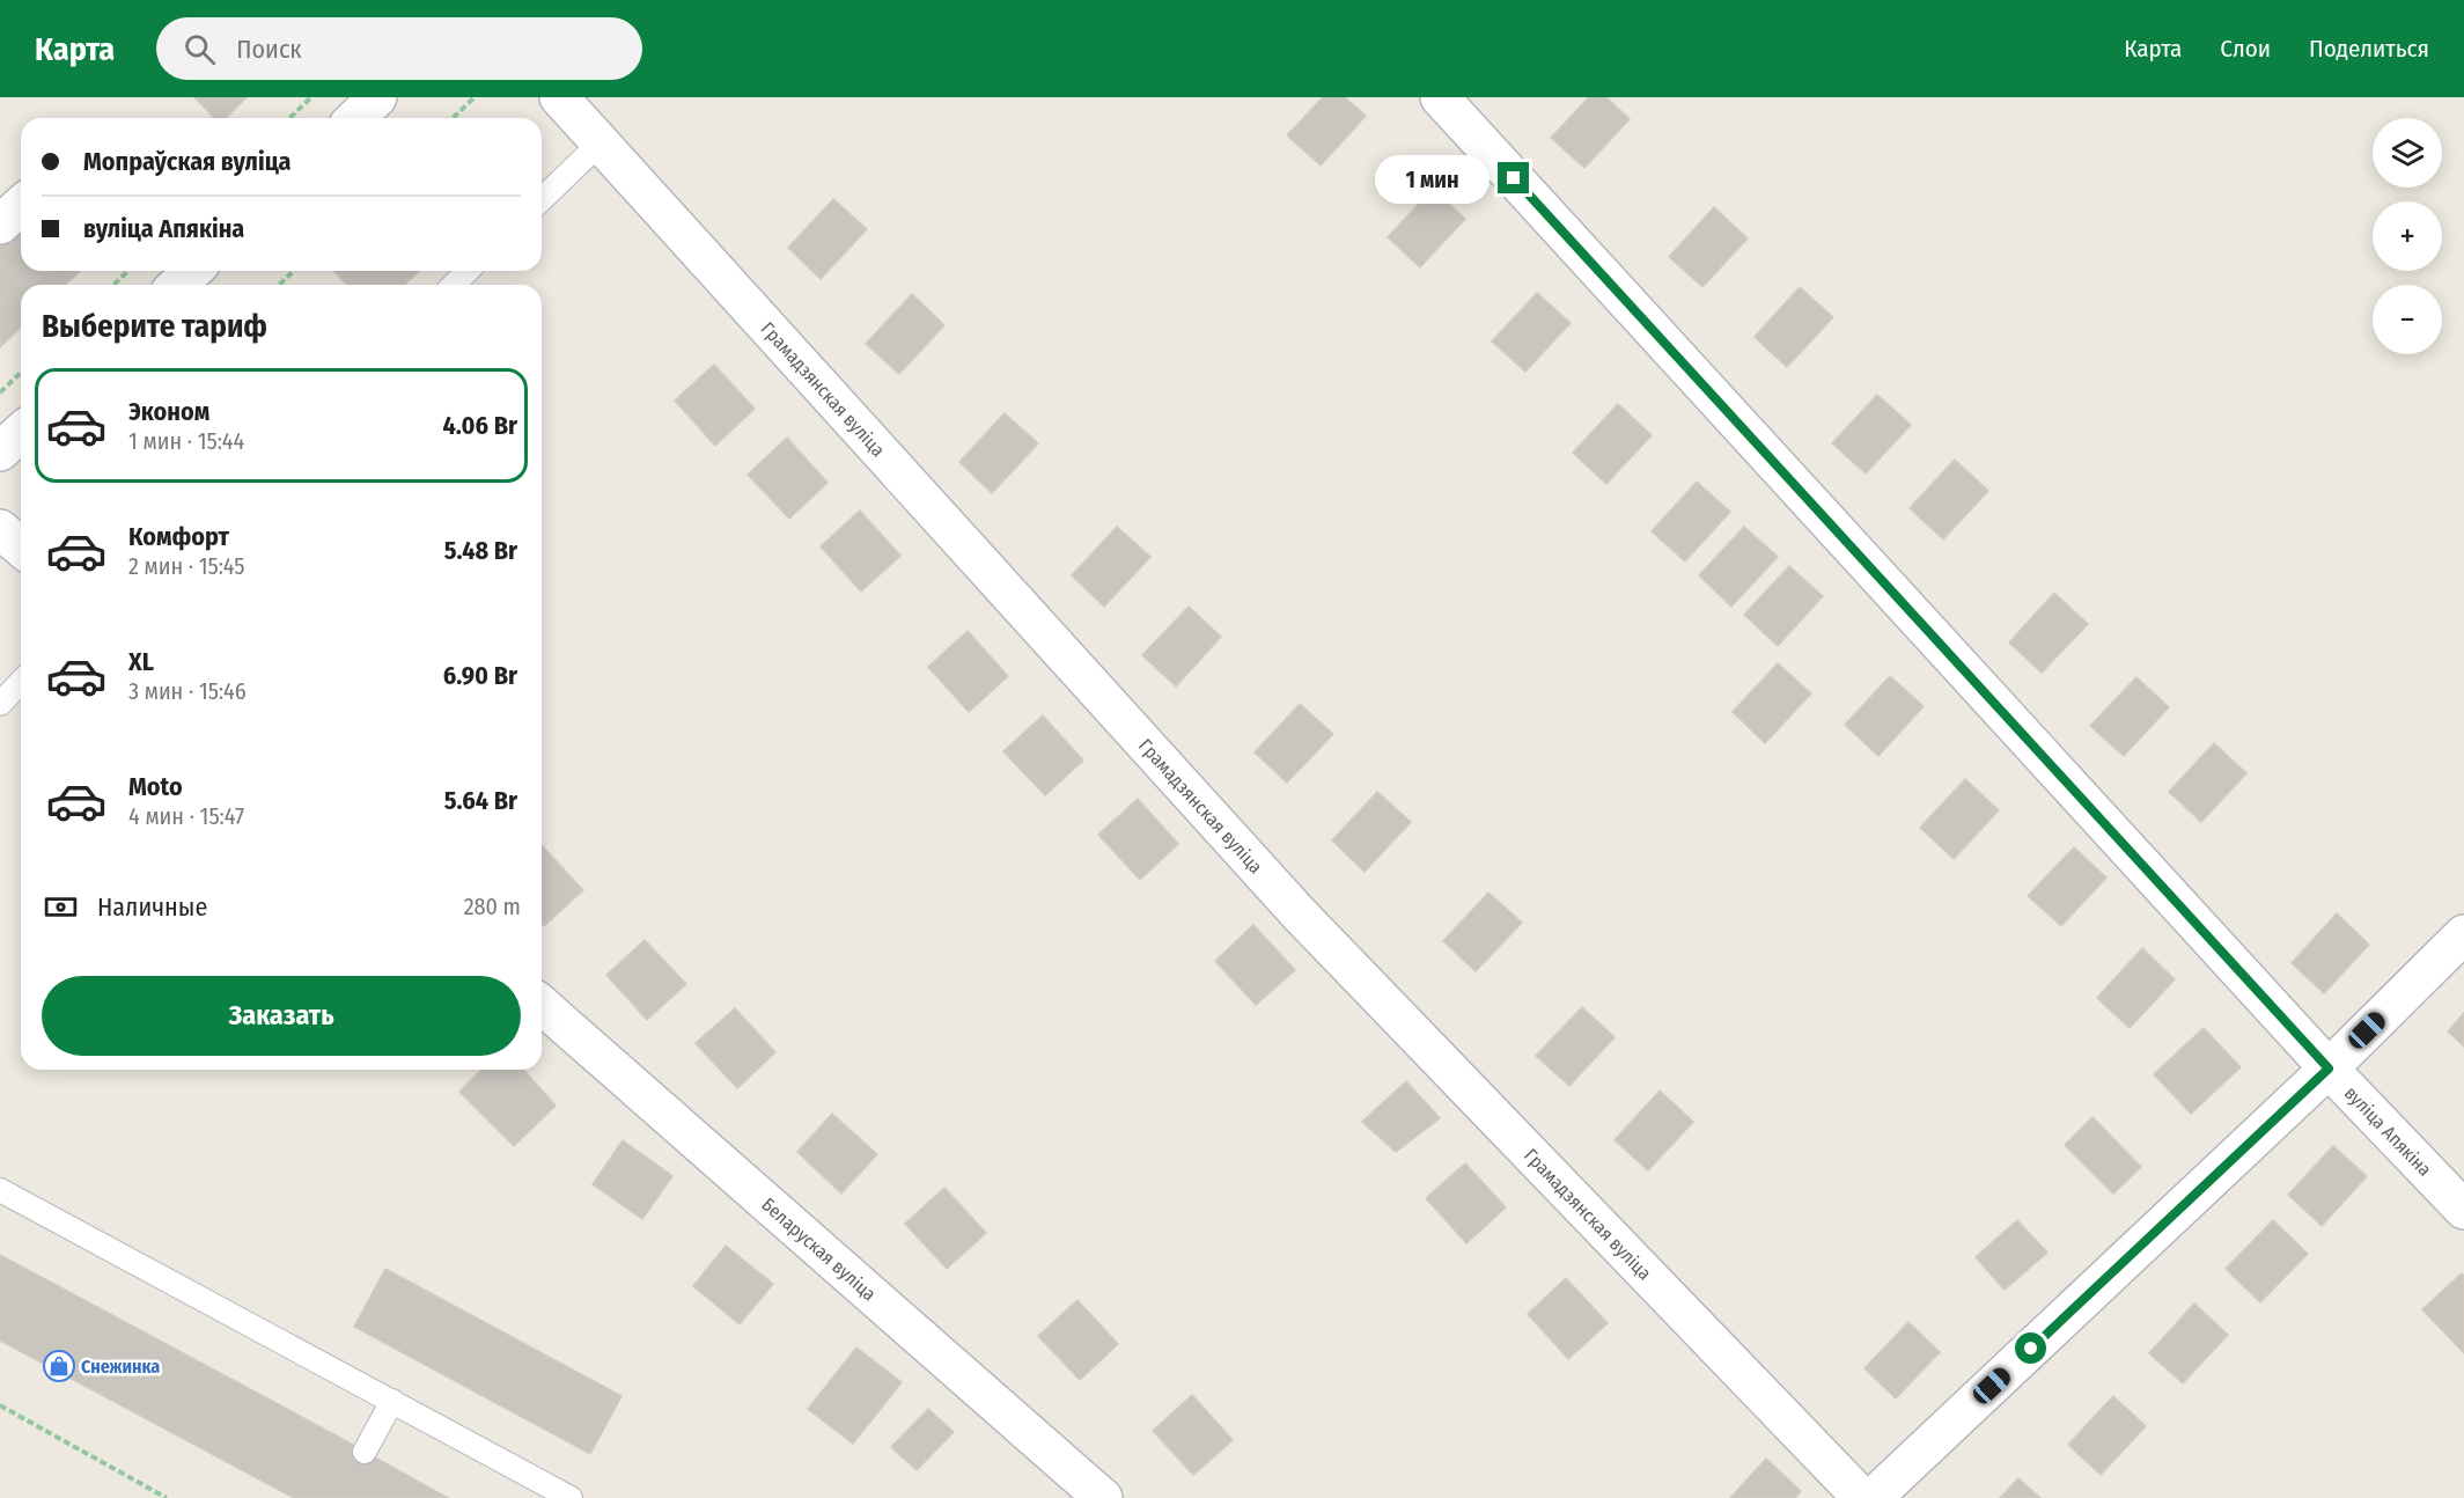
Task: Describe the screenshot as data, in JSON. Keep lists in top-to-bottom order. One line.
{"streets":{"street":["Грамадзянская вуліца","вуліца Апякіна","Беларуская вуліца"]},"places":{"shop":["Снежинка"]},"page":{"header":"Карта","search":"Поиск","nav":["Карта","Слои","Поделиться"],"map_buttons":["+","−"],"banner":["Мопраўская вуліца","вуліца Апякіна"],"bubble":"1 мин","heading":"Выберите тариф","list":[{"name":"Эконом","note":"1 мин · 15:44","value":"4.06 Br"},{"name":"Комфорт","note":"2 мин · 15:45","value":"5.48 Br"},{"name":"XL","note":"3 мин · 15:46","value":"6.90 Br"},{"name":"Moto","note":"4 мин · 15:47","value":"5.64 Br"}],"pay":["Наличные","280 m"],"buttons":"Заказать"}}
